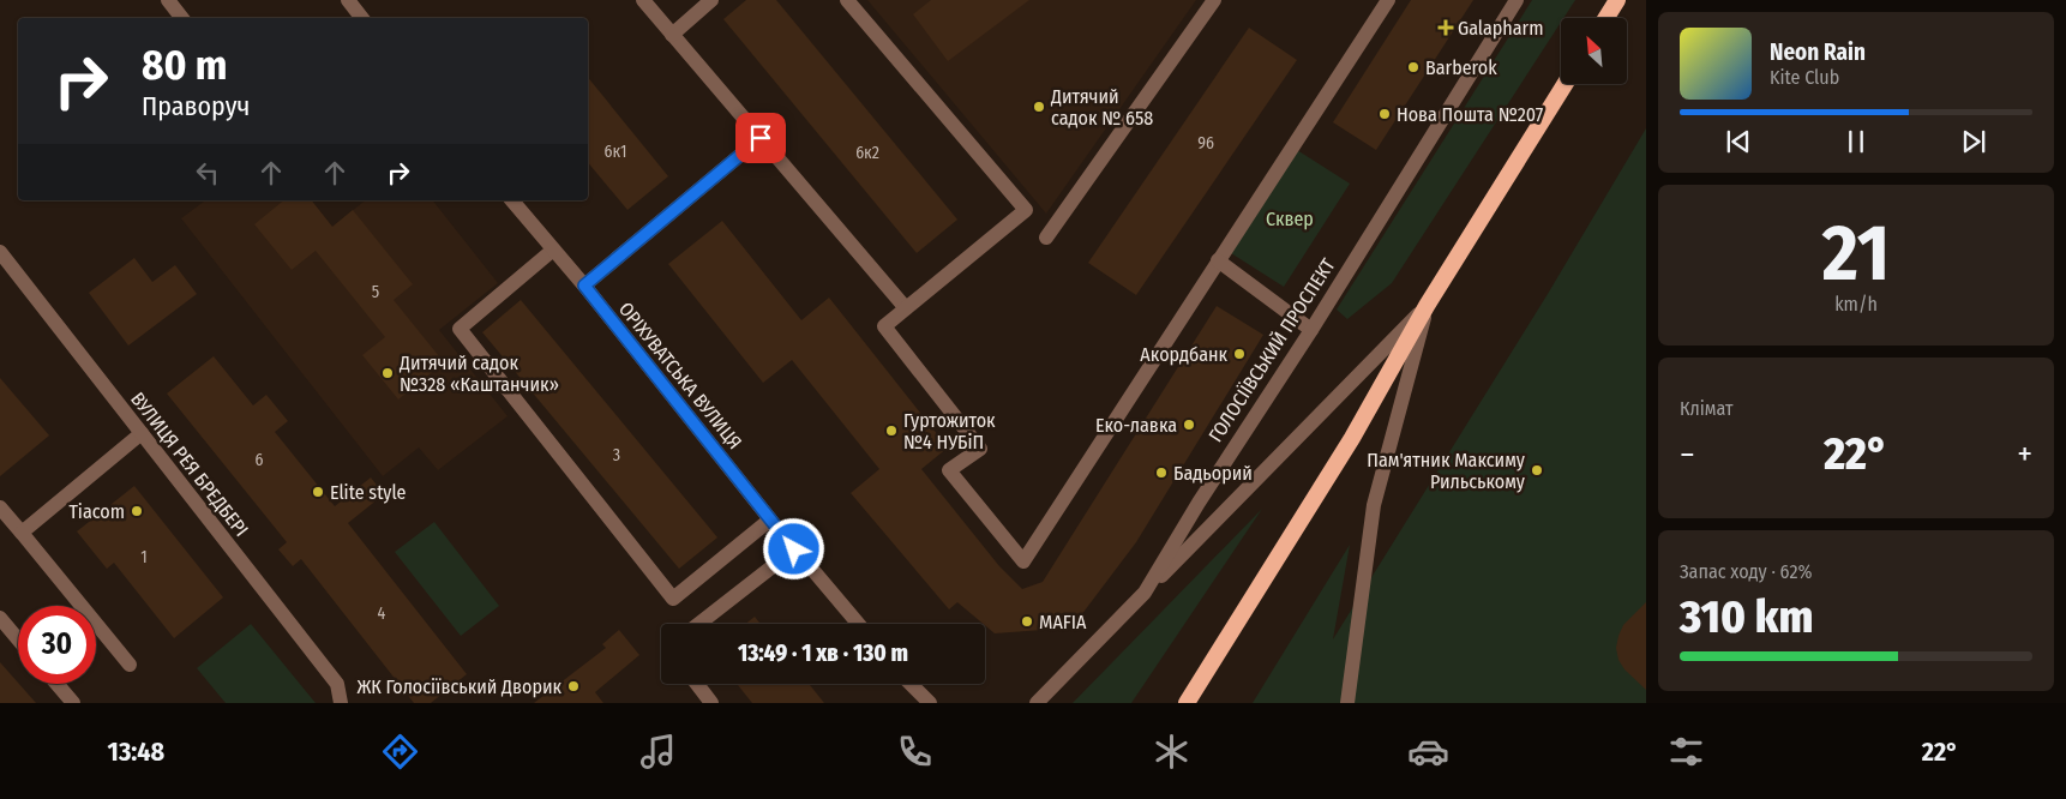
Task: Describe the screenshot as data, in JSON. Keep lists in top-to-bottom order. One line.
{"streets":{"street":["ГОЛОСІЇВСЬКИЙ ПРОСПЕКТ","ОРІХУВАТСЬКА ВУЛИЦЯ","ВУЛИЦЯ РЕЯ БРЕДБЕРІ"]},"parks":["Сквер"],"places":{"health":["Galapharm"],"other":["Barberok","Дитячий садок № 658","Нова Пошта №207","Акордбанк","Дитячий садок №328 «Каштанчик»","Еко-лавка","Гуртожиток №4 НУБіП","Пам'ятник Максиму Рильському","Бадьорий","Elite style","Tiacom","MAFIA","ЖК Голосіївський Дворик"]},"house_numbers":["96","6к1","6к2","5","3","6","1","4"],"north":"top left","page":{"turn":["80 m","Праворуч"],"song":["Neon Rain","Kite Club"],"tile":[["21","km/h"],"Клімат",["Запас ходу · 62%","310 km"]],"heat":["−","22°","+"],"limit":"30","trip":"13:49 · 1 хв · 130 m","tabs":["13:48","22°"]}}
